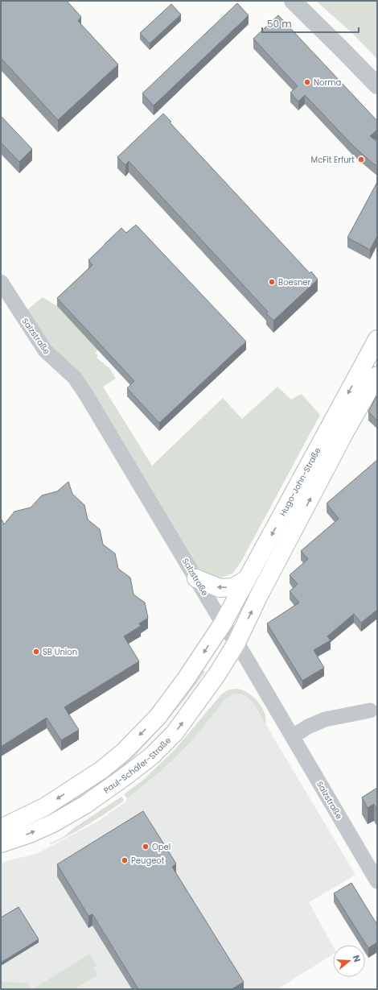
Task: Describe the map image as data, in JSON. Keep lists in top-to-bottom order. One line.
{"streets":{"main road":["Hugo-John-Straße","Paul-Schäfer-Straße"],"street":["Salzstraße"]},"crossings":[["Salzstraße","Hugo-John-Straße"],["Salzstraße","Paul-Schäfer-Straße"],["Hugo-John-Straße","Paul-Schäfer-Straße"]],"places":["Norma","McFit Erfurt","Boesner","SB Union","Opel","Peugeot"],"scale_bar":"50 m","north":"right"}
